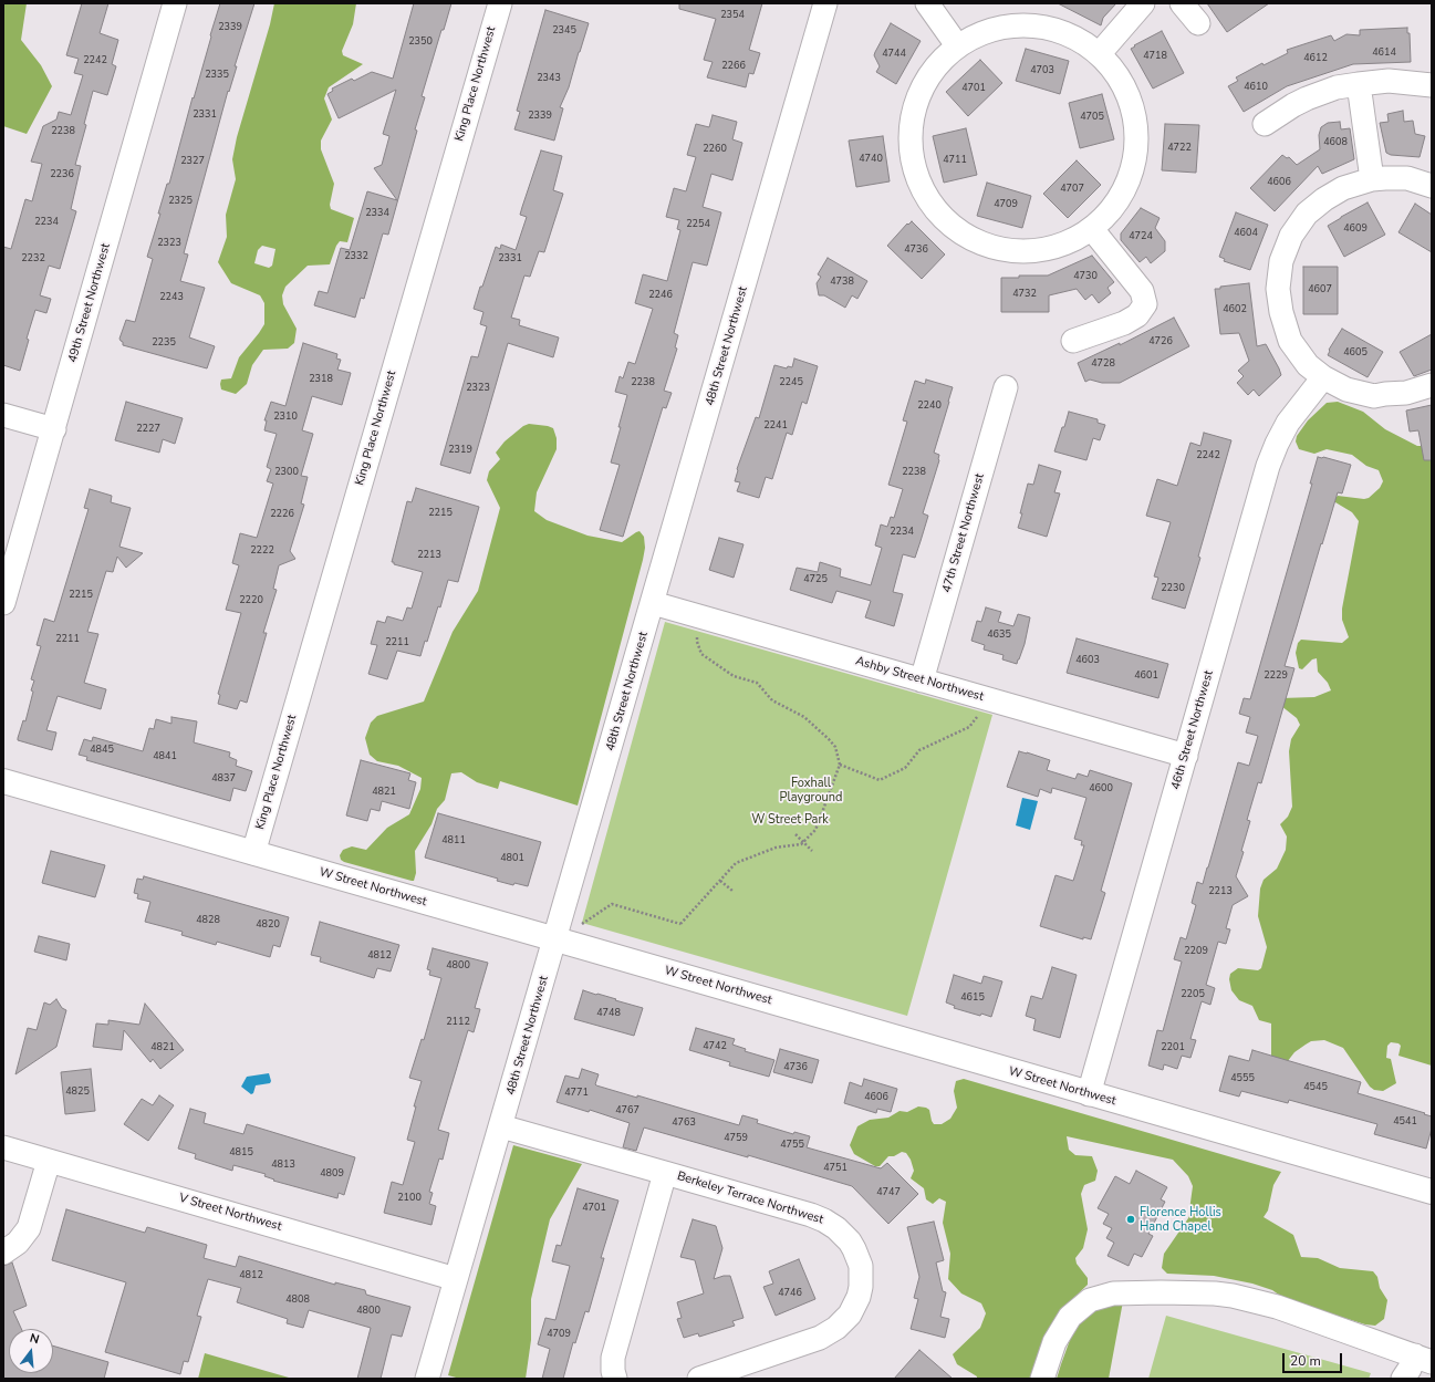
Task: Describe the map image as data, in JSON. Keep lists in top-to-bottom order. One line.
{"streets":{"street":["King Place Northwest","49th Street Northwest","48th Street Northwest","47th Street Northwest","Ashby Street Northwest","46th Street Northwest","W Street Northwest","Berkeley Terrace Northwest","V Street Northwest"]},"crossings":[["King Place Northwest","W Street Northwest"],["48th Street Northwest","Ashby Street Northwest"],["48th Street Northwest","W Street Northwest"],["48th Street Northwest","Berkeley Terrace Northwest"],["48th Street Northwest","V Street Northwest"],["47th Street Northwest","Ashby Street Northwest"],["Ashby Street Northwest","46th Street Northwest"],["46th Street Northwest","W Street Northwest"]],"parks":["Foxhall Playground","W Street Park"],"places":["Florence Hollis Hand Chapel"],"house_numbers":["2354","2339","2345","2350","4614","4744","4718","4612","2242","2266","4703","2335","2343","4610","4701","2331","2339","4705","2238","4608","4722","2260","4740","4711","2327","2236","4606","4707","2325","4709","2334","2234","2254","4609","4604","4724","2323","4736","2332","2232","2331","4730","4738","4607","4732","2246","2243","4602","4726","2235","4605","4728","2318","2238","2245","2323","2240","2310","2241","2227","2319","2242","2300","2238","2215","2226","2234","2222","2213","4725","2230","2215","2220","4635","2211","2211","4603","4601","2229","4845","4841","4837","4600","4821","4811","4801","2213","4828","4820","2209","4812","4800","2205","4615","4748","2112","4742","4821","2201","4736","4555","4545","4825","4771","4606","4767","4541","4763","4759","4755","4815","4813","4751","4809","4747","2100","4701","4812","4746","4808","4800","4709"],"scale_bar":"20 m","north":"top"}
